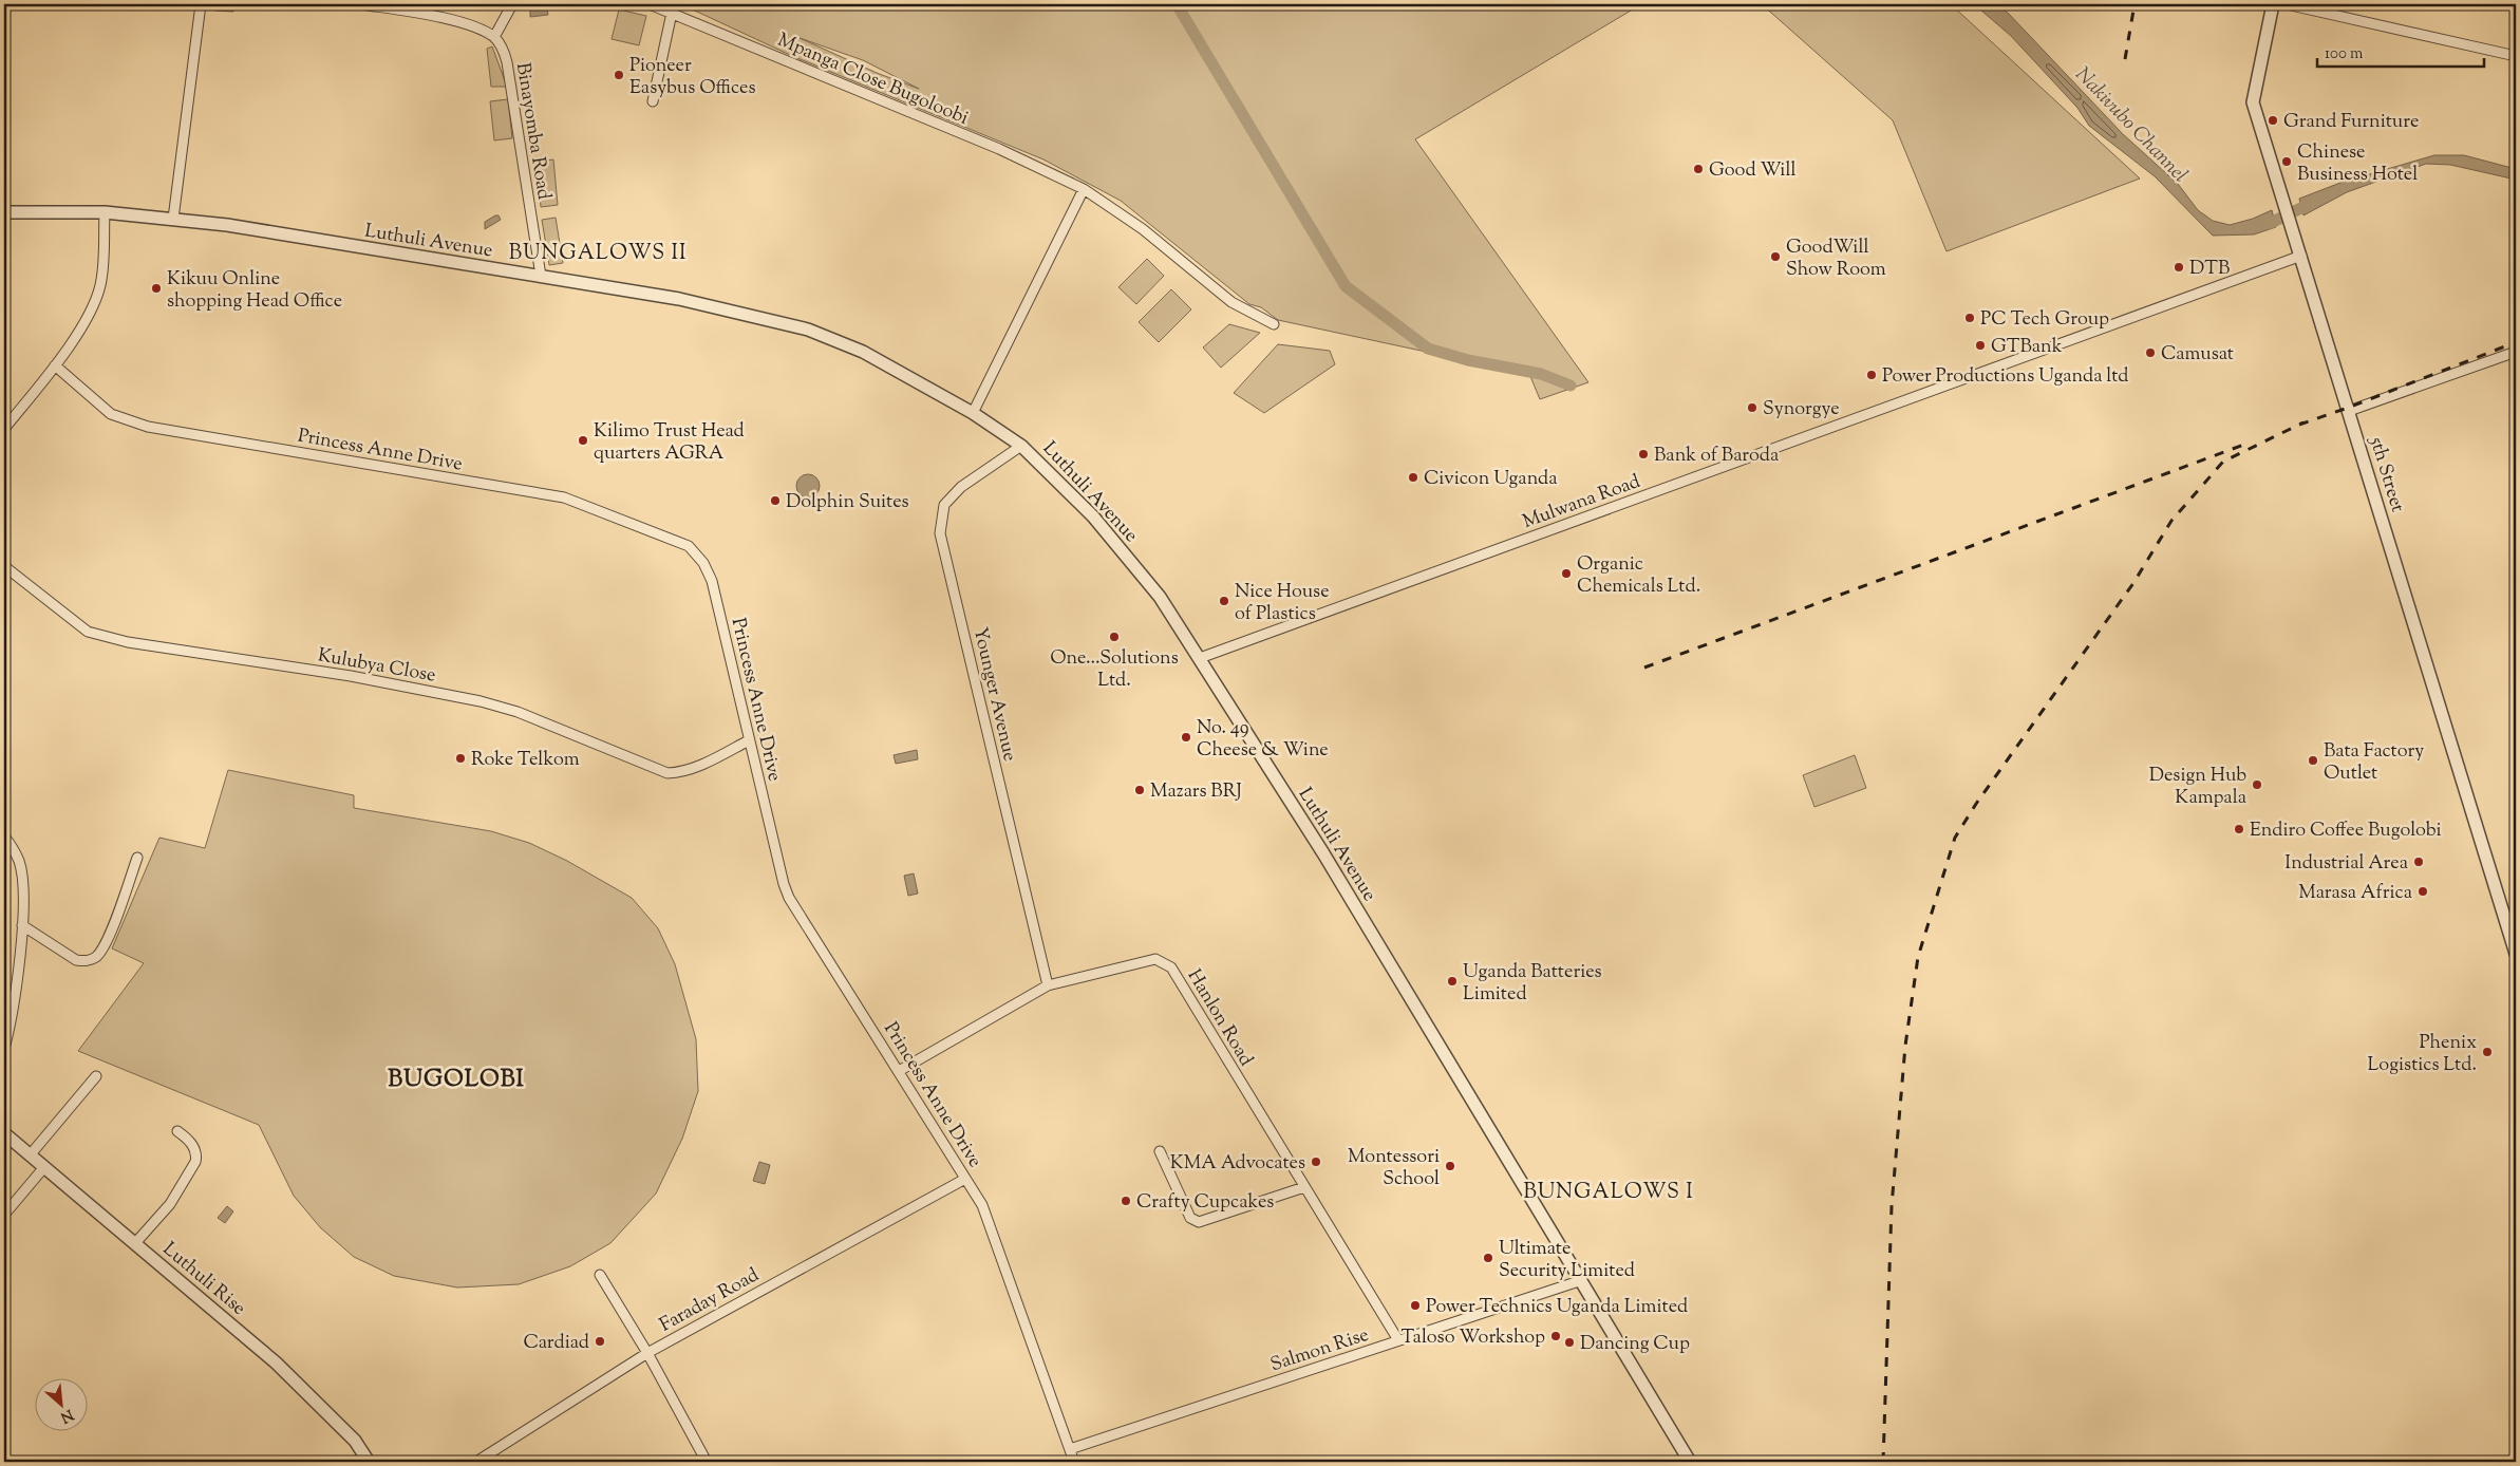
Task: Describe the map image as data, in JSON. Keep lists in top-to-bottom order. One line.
{"streets":{"street":["Mpanga Close Bugoloobi","Binayomba Road","Luthuli Avenue","Princess Anne Drive","5th Street","Mulwana Road","Kulubya Close","Younger Avenue","Hanlon Road","Luthuli Rise","Faraday Road","Salmon Rise"]},"crossings":[["Binayomba Road","Luthuli Avenue"],["Luthuli Avenue","Mulwana Road"],["Luthuli Avenue","Younger Avenue"],["Luthuli Avenue","Salmon Rise"],["Princess Anne Drive","Kulubya Close"],["Princess Anne Drive","Hanlon Road"],["Princess Anne Drive","Faraday Road"],["Princess Anne Drive","Salmon Rise"],["5th Street","Mulwana Road"],["Younger Avenue","Hanlon Road"],["Hanlon Road","Salmon Rise"]],"districts":["BUNGALOWS II","BUGOLOBI","BUNGALOWS I"],"water":["Nakivubo Channel"],"places":["Pioneer Easybus Offices","Grand Furniture","Chinese Business Hotel","Good Will","GoodWill Show Room","DTB","Kikuu Online shopping Head Office","PC Tech Group","GTBank","Camusat","Power Productions Uganda ltd","Synorgye","Kilimo Trust Head quarters AGRA","Bank of Baroda","Civicon Uganda","Dolphin Suites","Organic Chemicals Ltd.","Nice House of Plastics","One...Solutions Ltd.","No. 49 Cheese & Wine","Roke Telkom","Bata Factory Outlet","Design Hub Kampala","Mazars BRJ","Endiro Coffee Bugolobi","Industrial Area","Marasa Africa","Uganda Batteries Limited","Phenix Logistics Ltd.","KMA Advocates","Montessori School","Crafty Cupcakes","Ultimate Security Limited","Power Technics Uganda Limited","Taloso Workshop","Cardiad","Dancing Cup"],"scale_bar":"100 m","north":"bottom right"}
